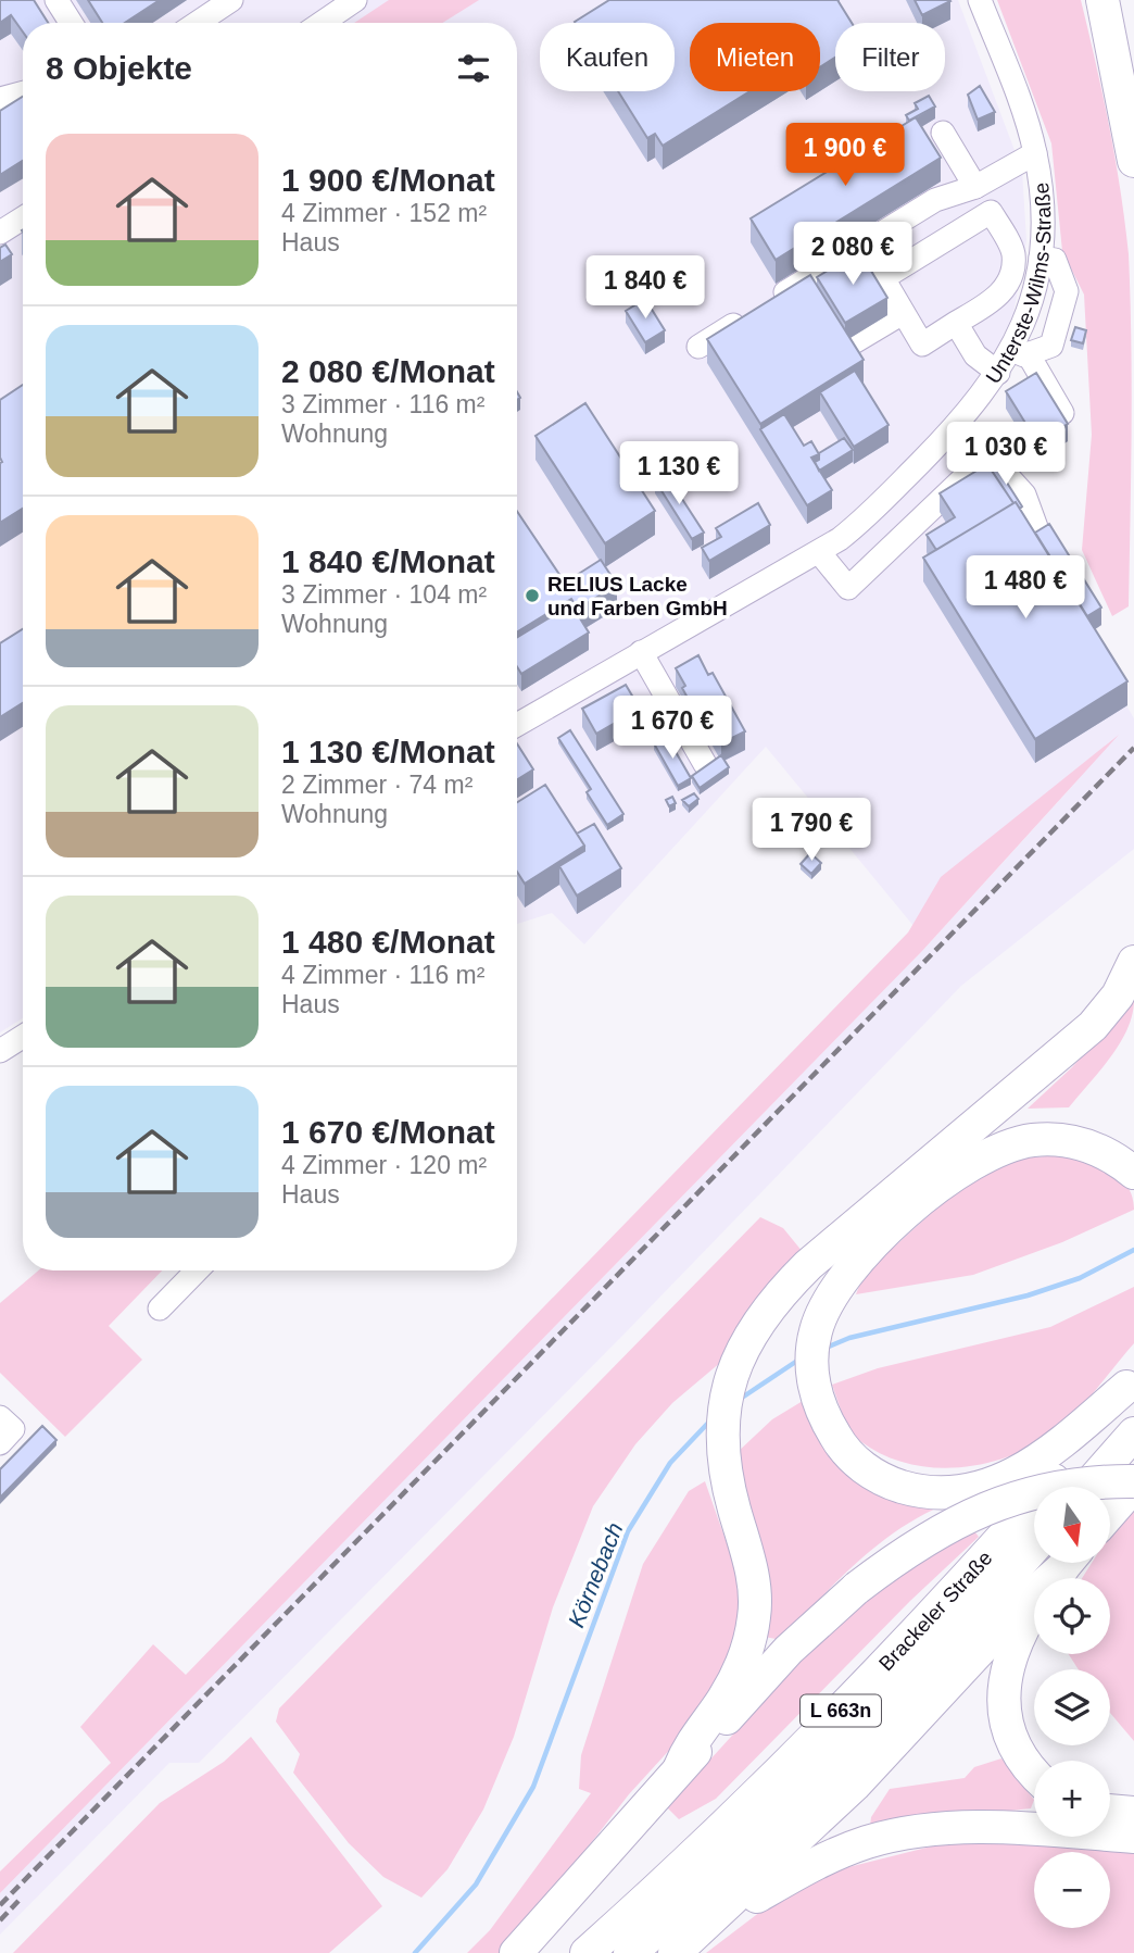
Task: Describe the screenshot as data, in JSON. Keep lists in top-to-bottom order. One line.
{"streets":{"highway":["Brackeler Straße","L 663n"],"street":["Unterste-Wilms-Straße"]},"water":["Körnebach"],"places":["RELIUS Lacke und Farben GmbH"],"north":"bottom","page":{"chip":["Kaufen","Mieten","Filter"],"heading":"8 Objekte","list":[{"name":"1 900 €/Monat","note":"4 Zimmer · 152 m² · Haus"},{"name":"2 080 €/Monat","note":"3 Zimmer · 116 m² · Wohnung"},{"name":"1 840 €/Monat","note":"3 Zimmer · 104 m² · Wohnung"},{"name":"1 130 €/Monat","note":"2 Zimmer · 74 m² · Wohnung"},{"name":"1 480 €/Monat","note":"4 Zimmer · 116 m² · Haus"},{"name":"1 670 €/Monat","note":"4 Zimmer · 120 m² · Haus"}],"price":["1 900 €","2 080 €","1 840 €","1 030 €","1 130 €","1 480 €","1 670 €","1 790 €"],"map_buttons":["+","−"]}}
